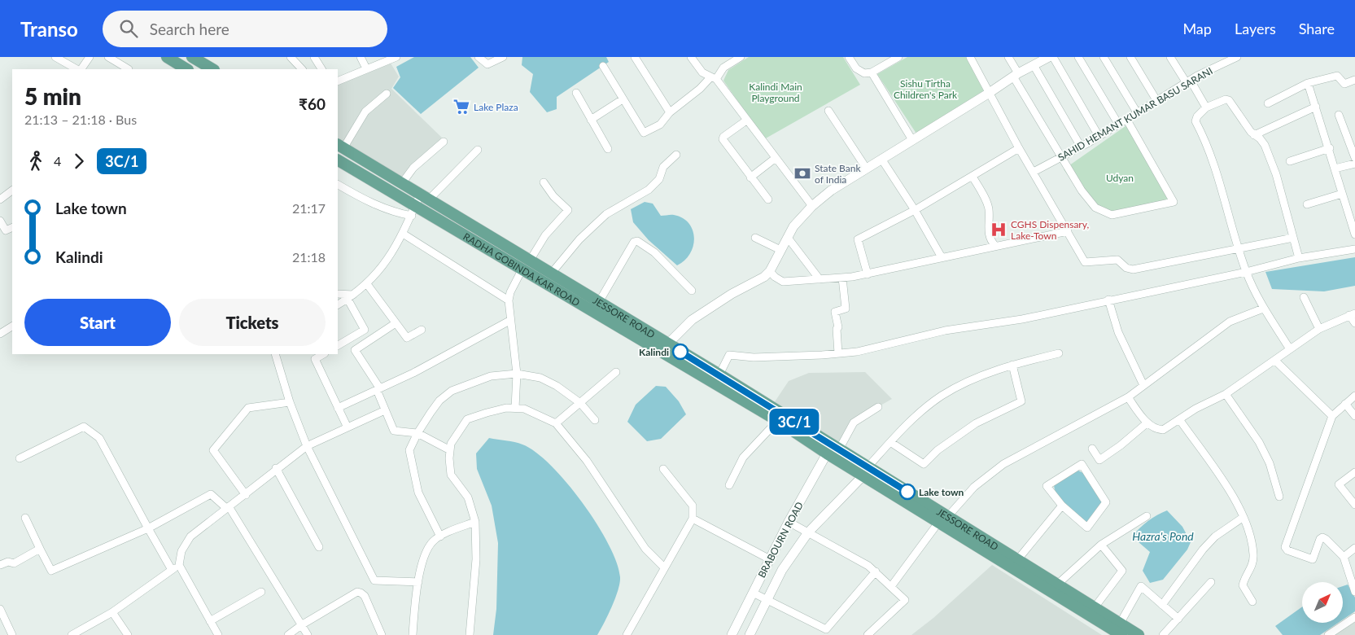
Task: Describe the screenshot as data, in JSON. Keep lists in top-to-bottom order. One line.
{"streets":{"main road":["RADHA GOBINDA KAR ROAD","JESSORE ROAD"],"street":["SAHID HEMANT KUMAR BASU SARANI","BRABOURN ROAD"]},"crossings":[["RADHA GOBINDA KAR ROAD","JESSORE ROAD"],["JESSORE ROAD","BRABOURN ROAD"]],"water":["Hazra's Pond"],"parks":["Sishu Tirtha Children's Park","Kalindi Main Playground","Udyan"],"places":{"supermarket":["Lake Plaza"],"bank":["State Bank of India"],"hospital":["CGHS Dispensary, Lake-Town"],"other":["Kalindi","Lake town"]},"lines":["bus line 3C/1"],"north":"top right","page":{"header":"Transo","search":"Search here","nav":["Map","Layers","Share"],"on_map":"3C/1","heading":["5 min","21:13 – 21:18 · Bus","₹60"],"legs":["4","3C/1"],"list":[{"name":"Lake town","value":"21:17"},{"name":"Kalindi","value":"21:18"}],"buttons":["Start","Tickets"]}}
